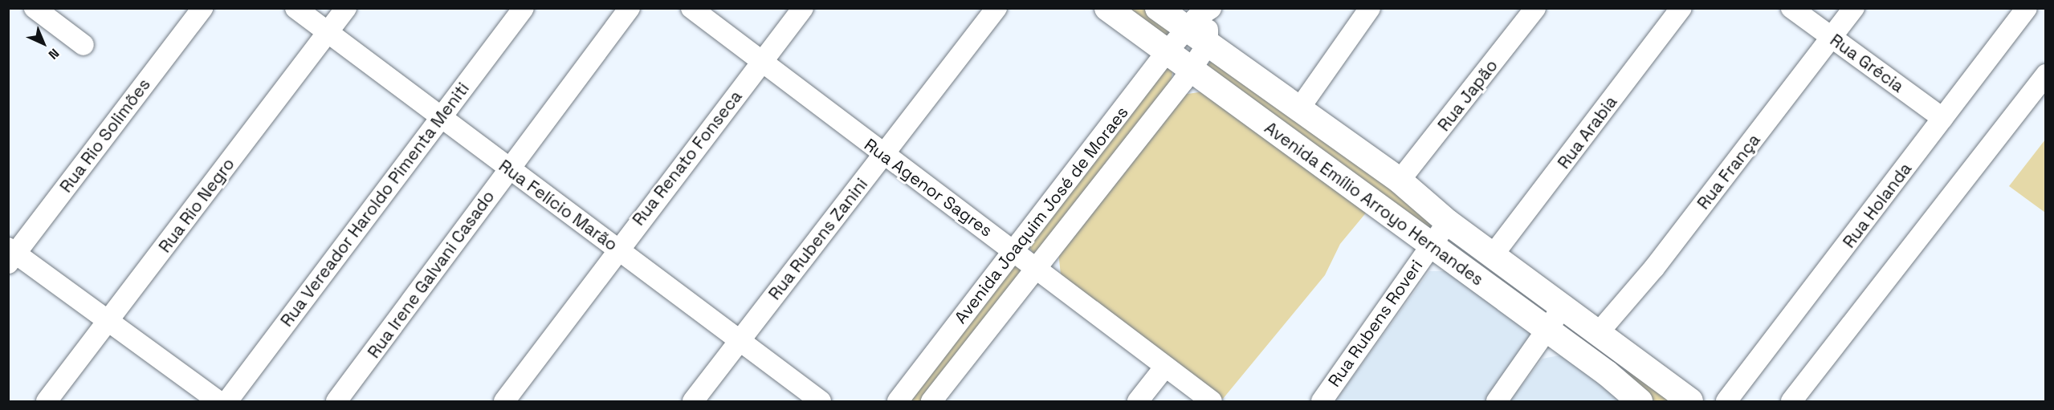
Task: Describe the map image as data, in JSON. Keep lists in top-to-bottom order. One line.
{"streets":{"main road":["Avenida Emílio Arroyo Hernandes"],"street":["Rua Grécia","Rua Japão","Rua Arabia","Rua Rio Solimões","Rua Renato Fonseca","Rua França","Rua Agenor Sagres","Rua Vereador Haroldo Pimenta Meniti","Rua Rio Negro","Rua Felício Marão","Rua Holanda","Avenida Joaquim José de Moraes","Rua Rubens Zanini","Rua Irene Galvani Casado","Rua Rubens Roveri"]},"crossings":[["Rua Grécia","Rua França"],["Rua Grécia","Rua Holanda"],["Rua Japão","Avenida Emílio Arroyo Hernandes"],["Rua Arabia","Avenida Emílio Arroyo Hernandes"],["Rua Renato Fonseca","Rua Agenor Sagres"],["Rua Renato Fonseca","Rua Felício Marão"],["Rua França","Avenida Emílio Arroyo Hernandes"],["Rua Agenor Sagres","Avenida Joaquim José de Moraes"],["Rua Agenor Sagres","Rua Rubens Zanini"],["Avenida Emílio Arroyo Hernandes","Avenida Joaquim José de Moraes"],["Avenida Emílio Arroyo Hernandes","Rua Rubens Roveri"],["Rua Vereador Haroldo Pimenta Meniti","Rua Felício Marão"],["Rua Rio Negro","Rua Felício Marão"],["Rua Felício Marão","Rua Rubens Zanini"],["Rua Felício Marão","Rua Irene Galvani Casado"]],"north":"bottom right"}
